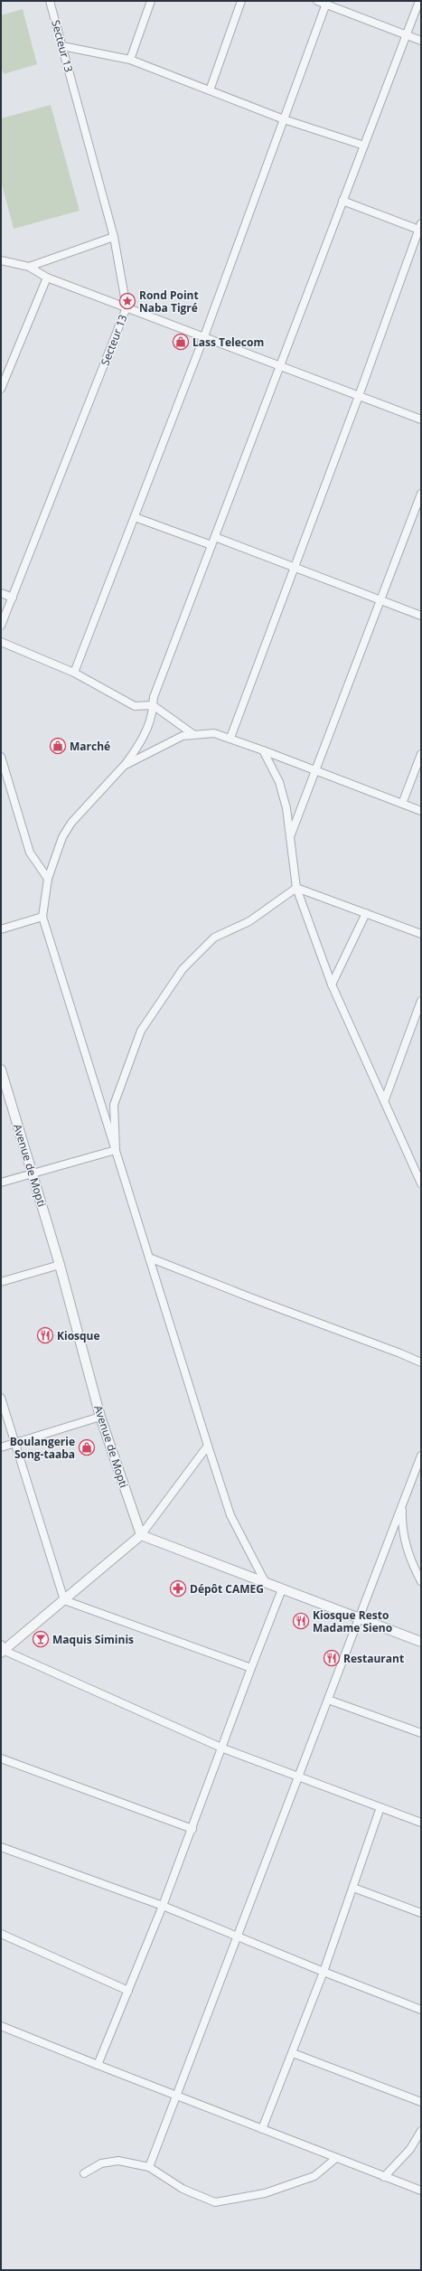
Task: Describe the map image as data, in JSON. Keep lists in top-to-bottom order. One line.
{"streets":{"street":["Secteur 13","Avenue de Mopti"]},"places":{"place":["Rond Point Naba Tigré"],"shop":["Lass Telecom","Marché","Boulangerie Song-taaba"],"restaurant":["Kiosque","Kiosque Resto Madame Sieno","Restaurant"],"pharmacy":["Dépôt CAMEG"],"bar":["Maquis Siminis"]}}
